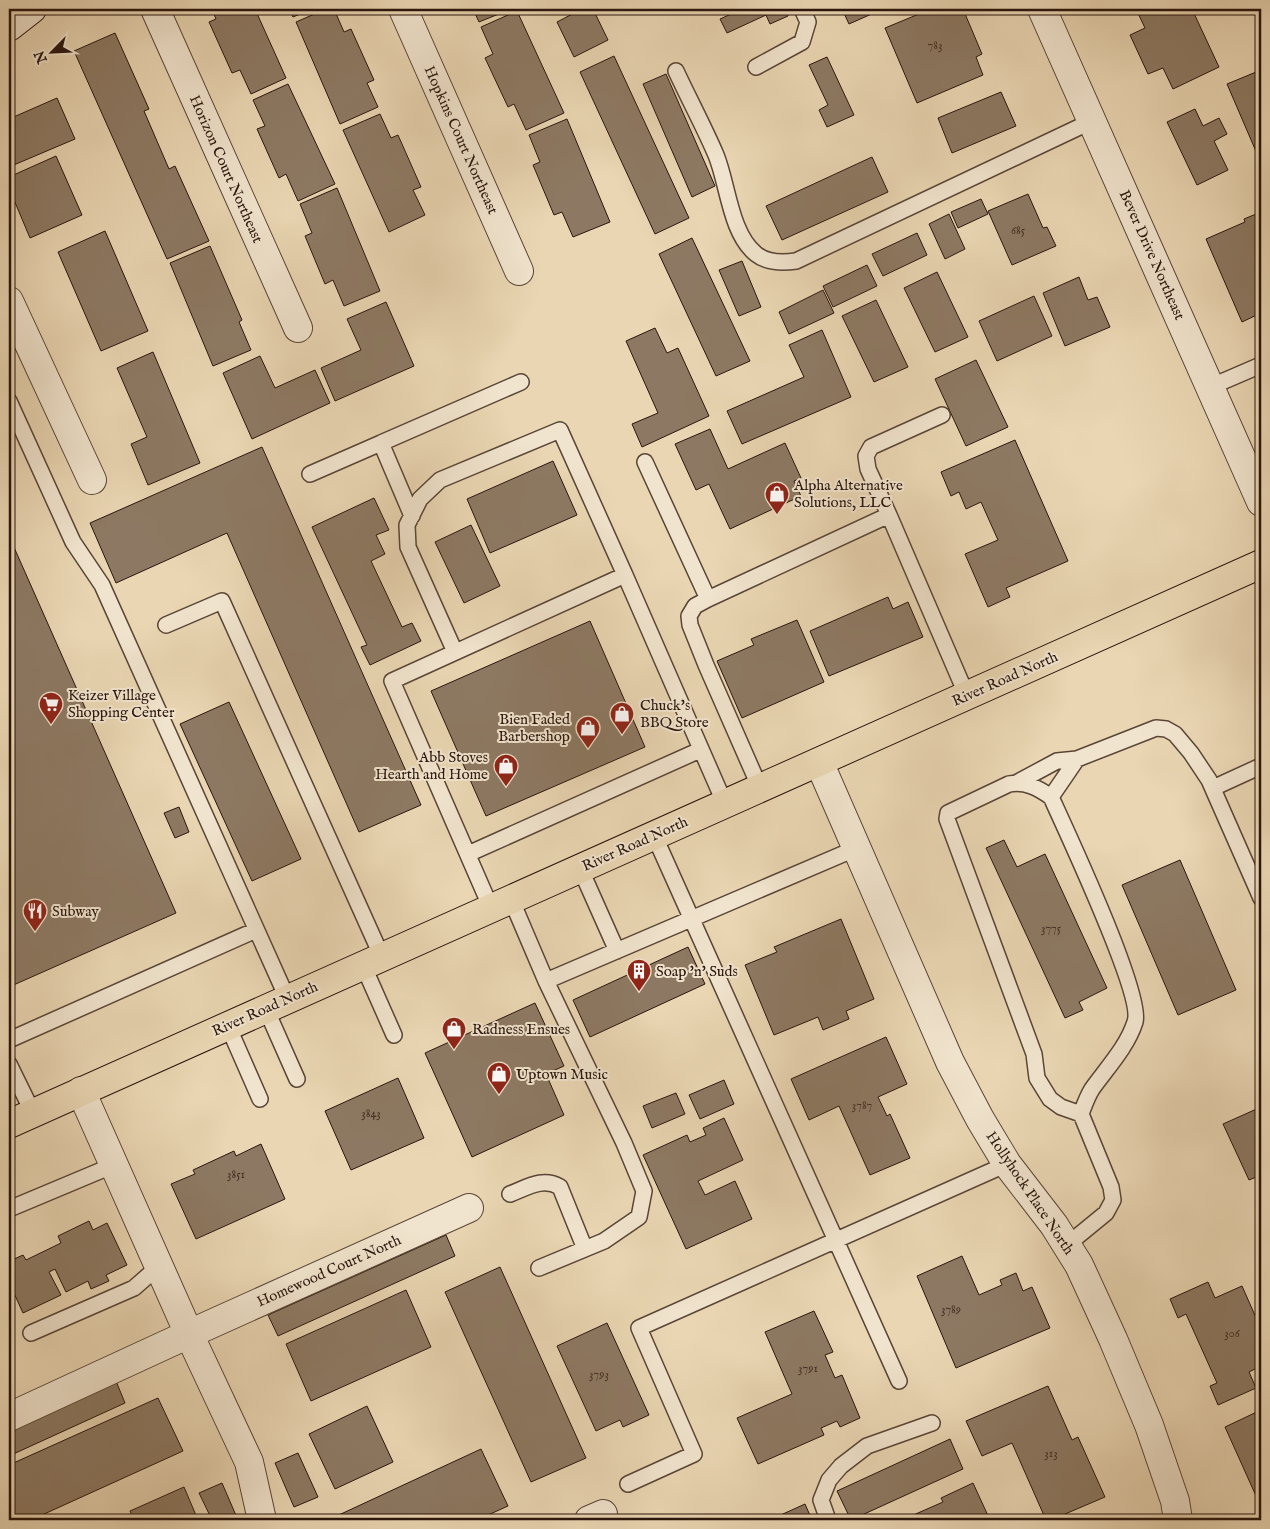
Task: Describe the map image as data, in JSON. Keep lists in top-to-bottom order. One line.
{"streets":{"main road":["River Road North"],"street":["Hopkins Court Northeast","Horizon Court Northeast","Bever Drive Northeast","Hollyhock Place North","Homewood Court North"]},"crossings":[["River Road North","Hollyhock Place North"]],"places":{"shop":["Alpha Alternative Solutions, LLC","Chuck's BBQ Store","Bien Faded Barbershop","Abb Stoves Hearth and Home","Radness Ensues","Uptown Music"],"supermarket":["Keizer Village Shopping Center"],"restaurant":["Subway"],"building":["Soap 'n' Suds"]},"house_numbers":["783","685","3775","3787","3843","3851","3789","306","3791","3793","313"],"north":"bottom left"}
